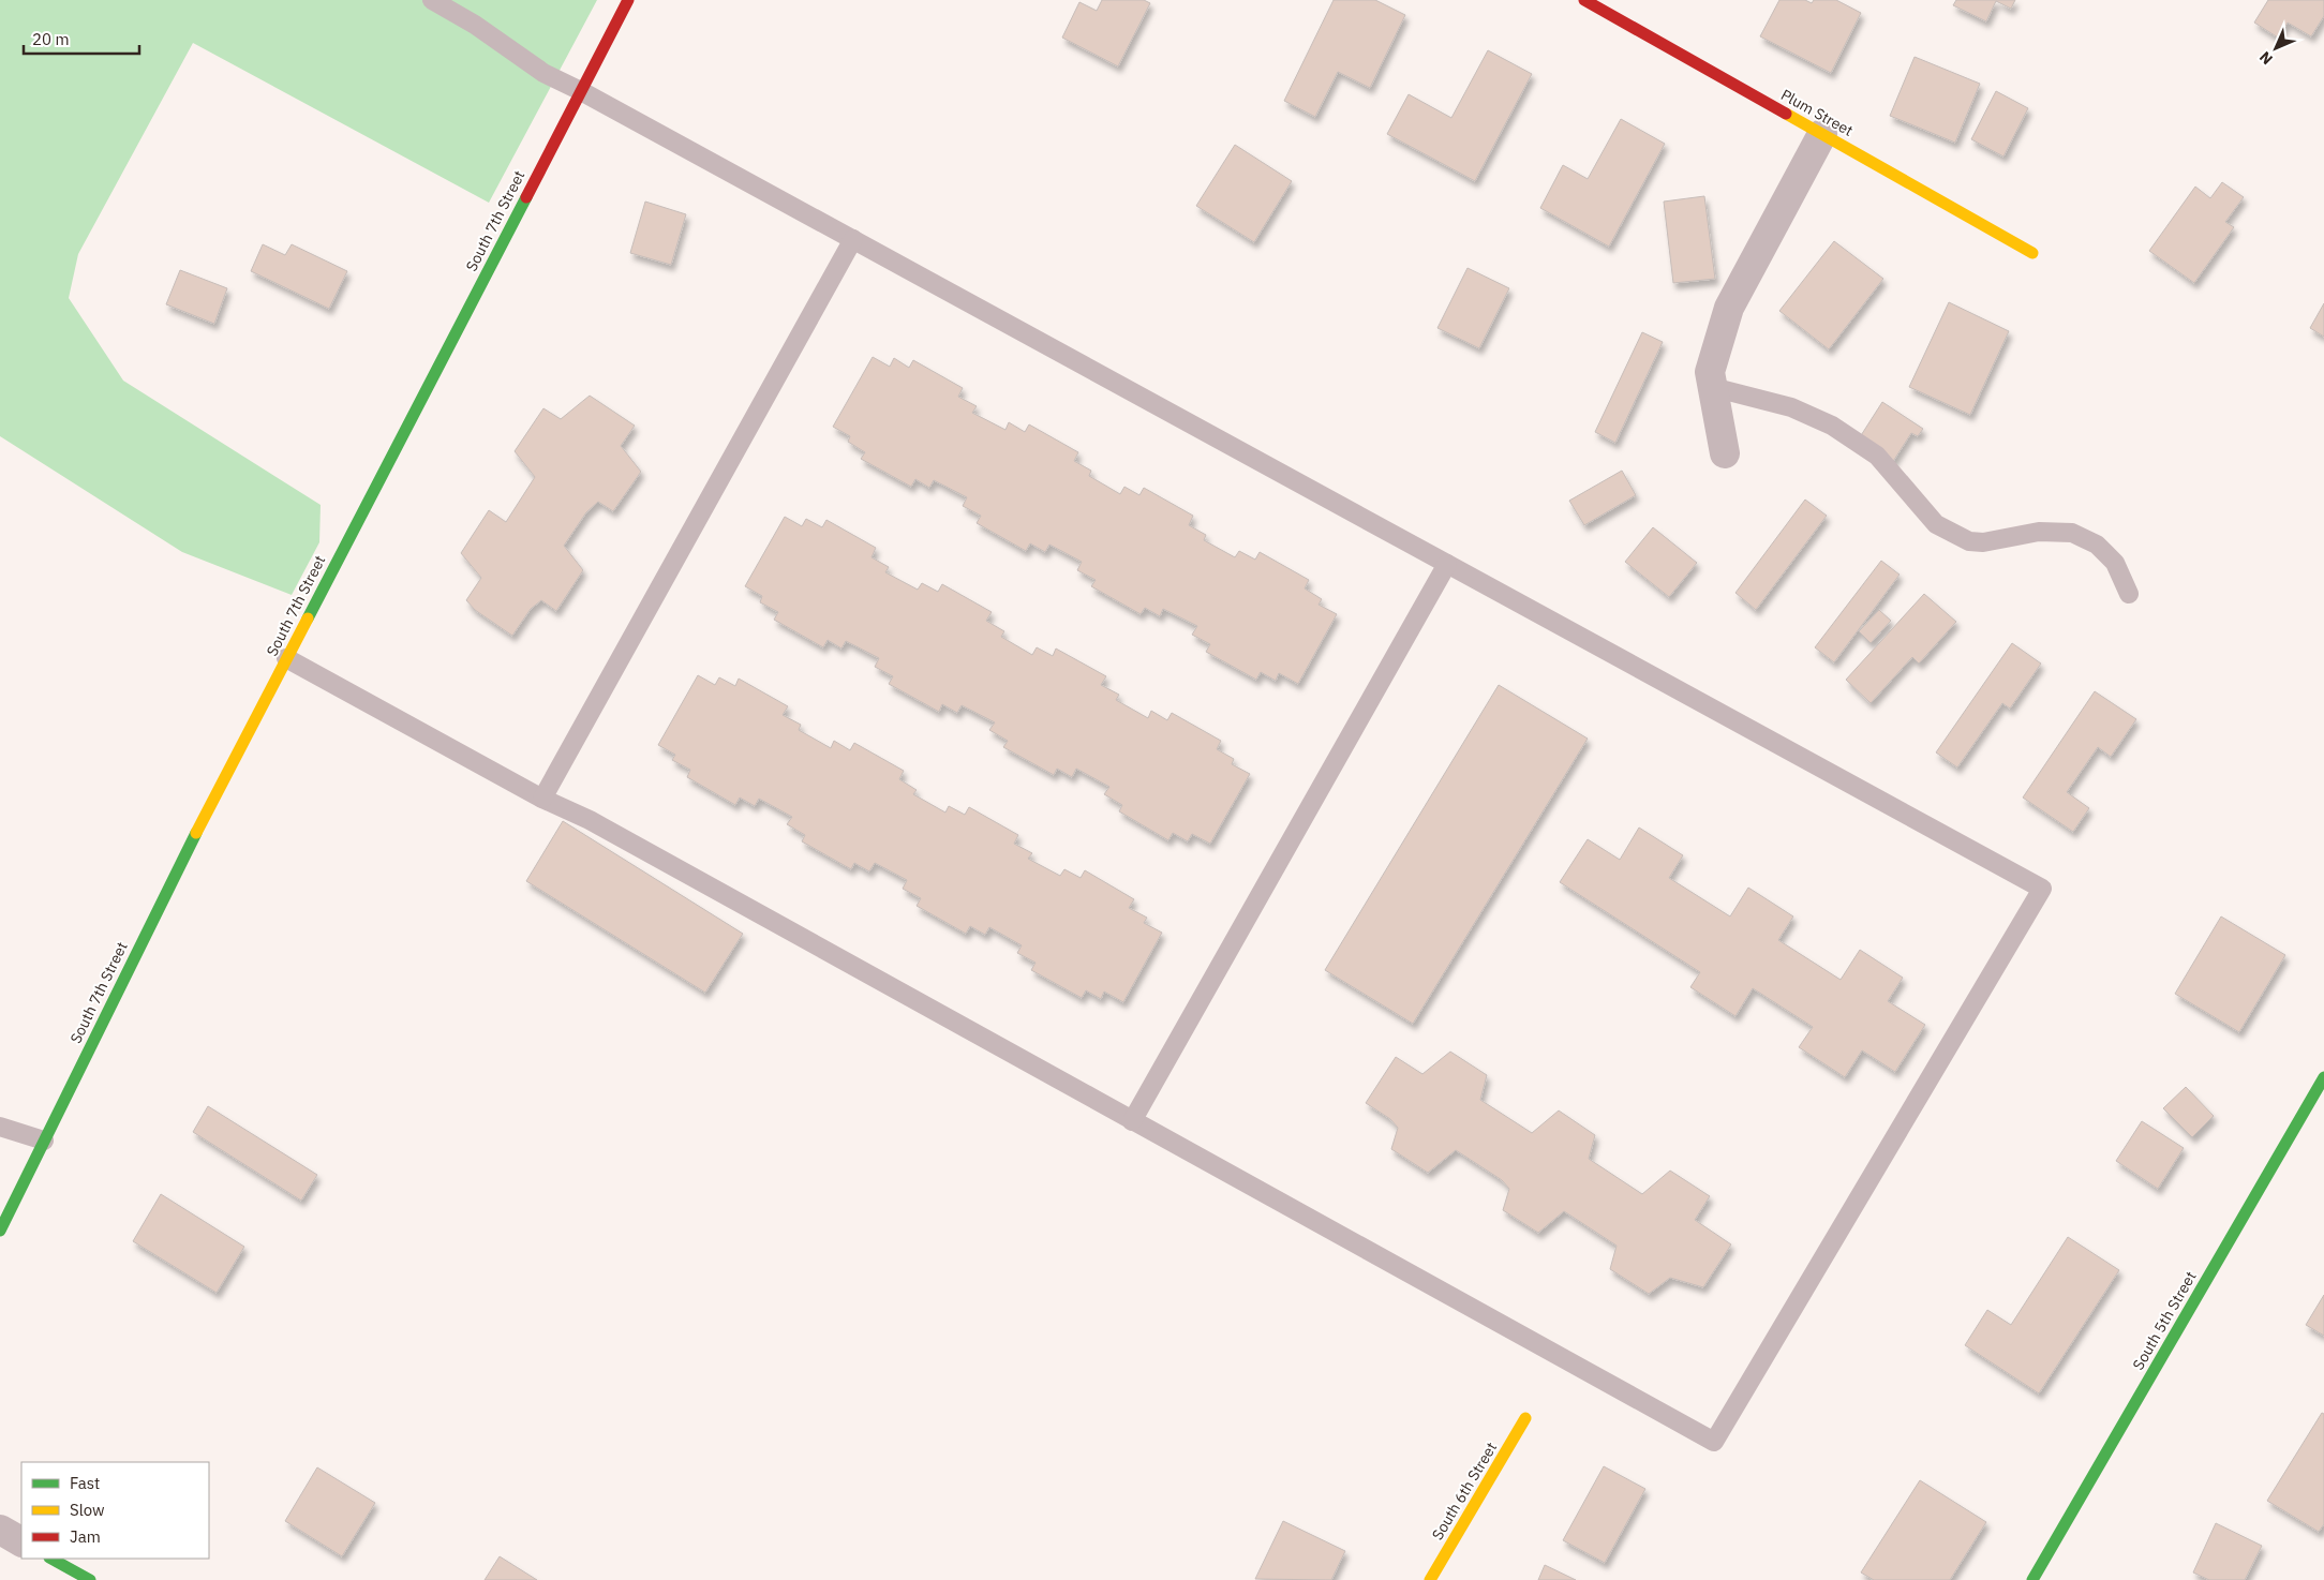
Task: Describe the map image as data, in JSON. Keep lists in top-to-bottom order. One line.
{"streets":{"street":["Plum Street","South 7th Street","South 5th Street","South 6th Street"]},"legend":["Fast","Slow","Jam"],"scale_bar":"20 m","north":"bottom left"}
